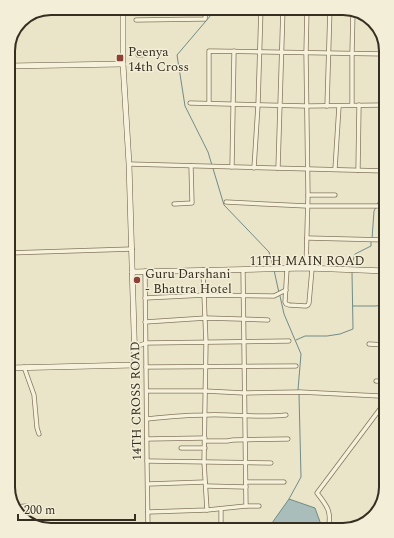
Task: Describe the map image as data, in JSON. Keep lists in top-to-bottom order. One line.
{"streets":{"street":["11TH MAIN ROAD","14TH CROSS ROAD"]},"crossings":[["11TH MAIN ROAD","14TH CROSS ROAD"]],"places":{"transit":["Peenya 14th Cross"],"other":["Guru Darshani - Bhattra Hotel"]},"scale_bar":"200 m"}
